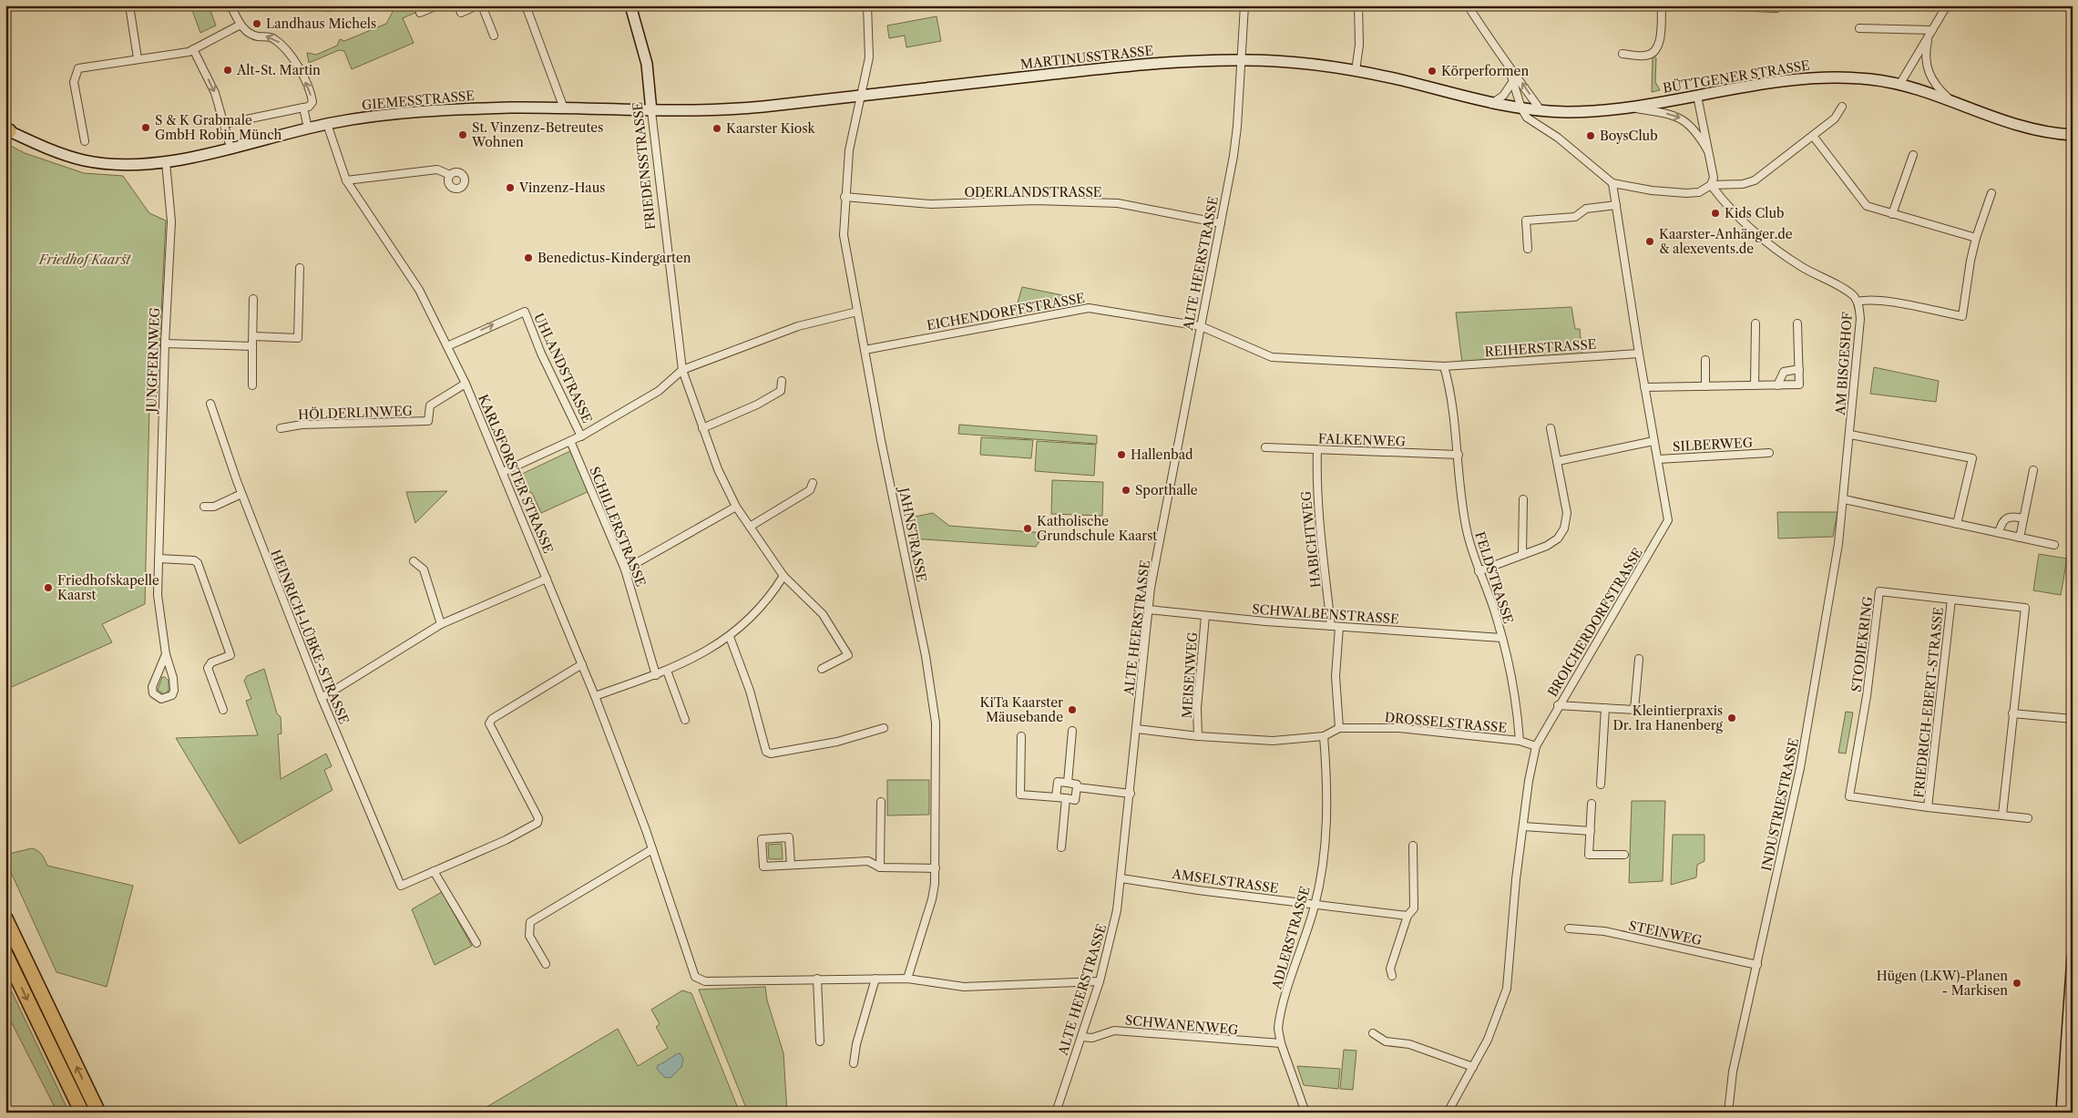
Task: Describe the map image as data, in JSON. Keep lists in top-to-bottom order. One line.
{"streets":{"main road":["MARTINUSSTRASSE","BÜTTGENER STRASSE","GIEMESSTRASSE","FRIEDENSSTRASSE"],"street":["ODERLANDSTRASSE","ALTE HEERSTRASSE","EICHENDORFFSTRASSE","REIHERSTRASSE","JUNGFERNWEG","AM BISGESHOF","UHLANDSTRASSE","HÖLDERLINWEG","FALKENWEG","SILBERWEG","KARLSFORSTER STRASSE","SCHILLERSTRASSE","JAHNSTRASSE","HABICHTWEG","FELDSTRASSE","SCHWALBENSTRASSE","BROICHERDORFSTRASSE","HEINRICH-LÜBKE-STRASSE","STODIEKRING","MEISENWEG","FRIEDRICH-EBERT-STRASSE","DROSSELSTRASSE","INDUSTRIESTRASSE","AMSELSTRASSE","STEINWEG","ADLERSTRASSE","SCHWANENWEG"]},"crossings":[["MARTINUSSTRASSE","BÜTTGENER STRASSE"],["MARTINUSSTRASSE","GIEMESSTRASSE"],["MARTINUSSTRASSE","FRIEDENSSTRASSE"],["MARTINUSSTRASSE","ALTE HEERSTRASSE"],["MARTINUSSTRASSE","JAHNSTRASSE"],["GIEMESSTRASSE","FRIEDENSSTRASSE"],["GIEMESSTRASSE","JUNGFERNWEG"],["GIEMESSTRASSE","KARLSFORSTER STRASSE"],["ODERLANDSTRASSE","ALTE HEERSTRASSE"],["ODERLANDSTRASSE","JAHNSTRASSE"],["ALTE HEERSTRASSE","EICHENDORFFSTRASSE"],["ALTE HEERSTRASSE","SCHWALBENSTRASSE"],["ALTE HEERSTRASSE","DROSSELSTRASSE"],["ALTE HEERSTRASSE","AMSELSTRASSE"],["ALTE HEERSTRASSE","SCHWANENWEG"],["EICHENDORFFSTRASSE","REIHERSTRASSE"],["EICHENDORFFSTRASSE","JAHNSTRASSE"],["EICHENDORFFSTRASSE","FELDSTRASSE"],["REIHERSTRASSE","FELDSTRASSE"],["REIHERSTRASSE","BROICHERDORFSTRASSE"],["AM BISGESHOF","INDUSTRIESTRASSE"],["UHLANDSTRASSE","KARLSFORSTER STRASSE"],["HÖLDERLINWEG","KARLSFORSTER STRASSE"],["FALKENWEG","HABICHTWEG"],["FALKENWEG","FELDSTRASSE"],["SILBERWEG","BROICHERDORFSTRASSE"],["HABICHTWEG","SCHWALBENSTRASSE"],["FELDSTRASSE","SCHWALBENSTRASSE"],["FELDSTRASSE","DROSSELSTRASSE"],["SCHWALBENSTRASSE","MEISENWEG"],["BROICHERDORFSTRASSE","DROSSELSTRASSE"],["STODIEKRING","FRIEDRICH-EBERT-STRASSE"],["MEISENWEG","DROSSELSTRASSE"],["DROSSELSTRASSE","ADLERSTRASSE"],["INDUSTRIESTRASSE","STEINWEG"],["AMSELSTRASSE","ADLERSTRASSE"],["ADLERSTRASSE","SCHWANENWEG"]],"parks":["Friedhof Kaarst"],"places":["Landhaus Michels","Alt-St. Martin","Körperformen","S & K Grabmale GmbH Robin Münch","Kaarster Kiosk","St. Vinzenz-Betreutes Wohnen","BoysClub","Vinzenz-Haus","Kids Club","Kaarster-Anhänger.de & alexevents.de","Benedictus-Kindergarten","Hallenbad","Sporthalle","Katholische Grundschule Kaarst","Friedhofskapelle Kaarst","KiTa Kaarster Mäusebande","Kleintierpraxis Dr. Ira Hanenberg","Hügen (LKW)-Planen - Markisen"]}
